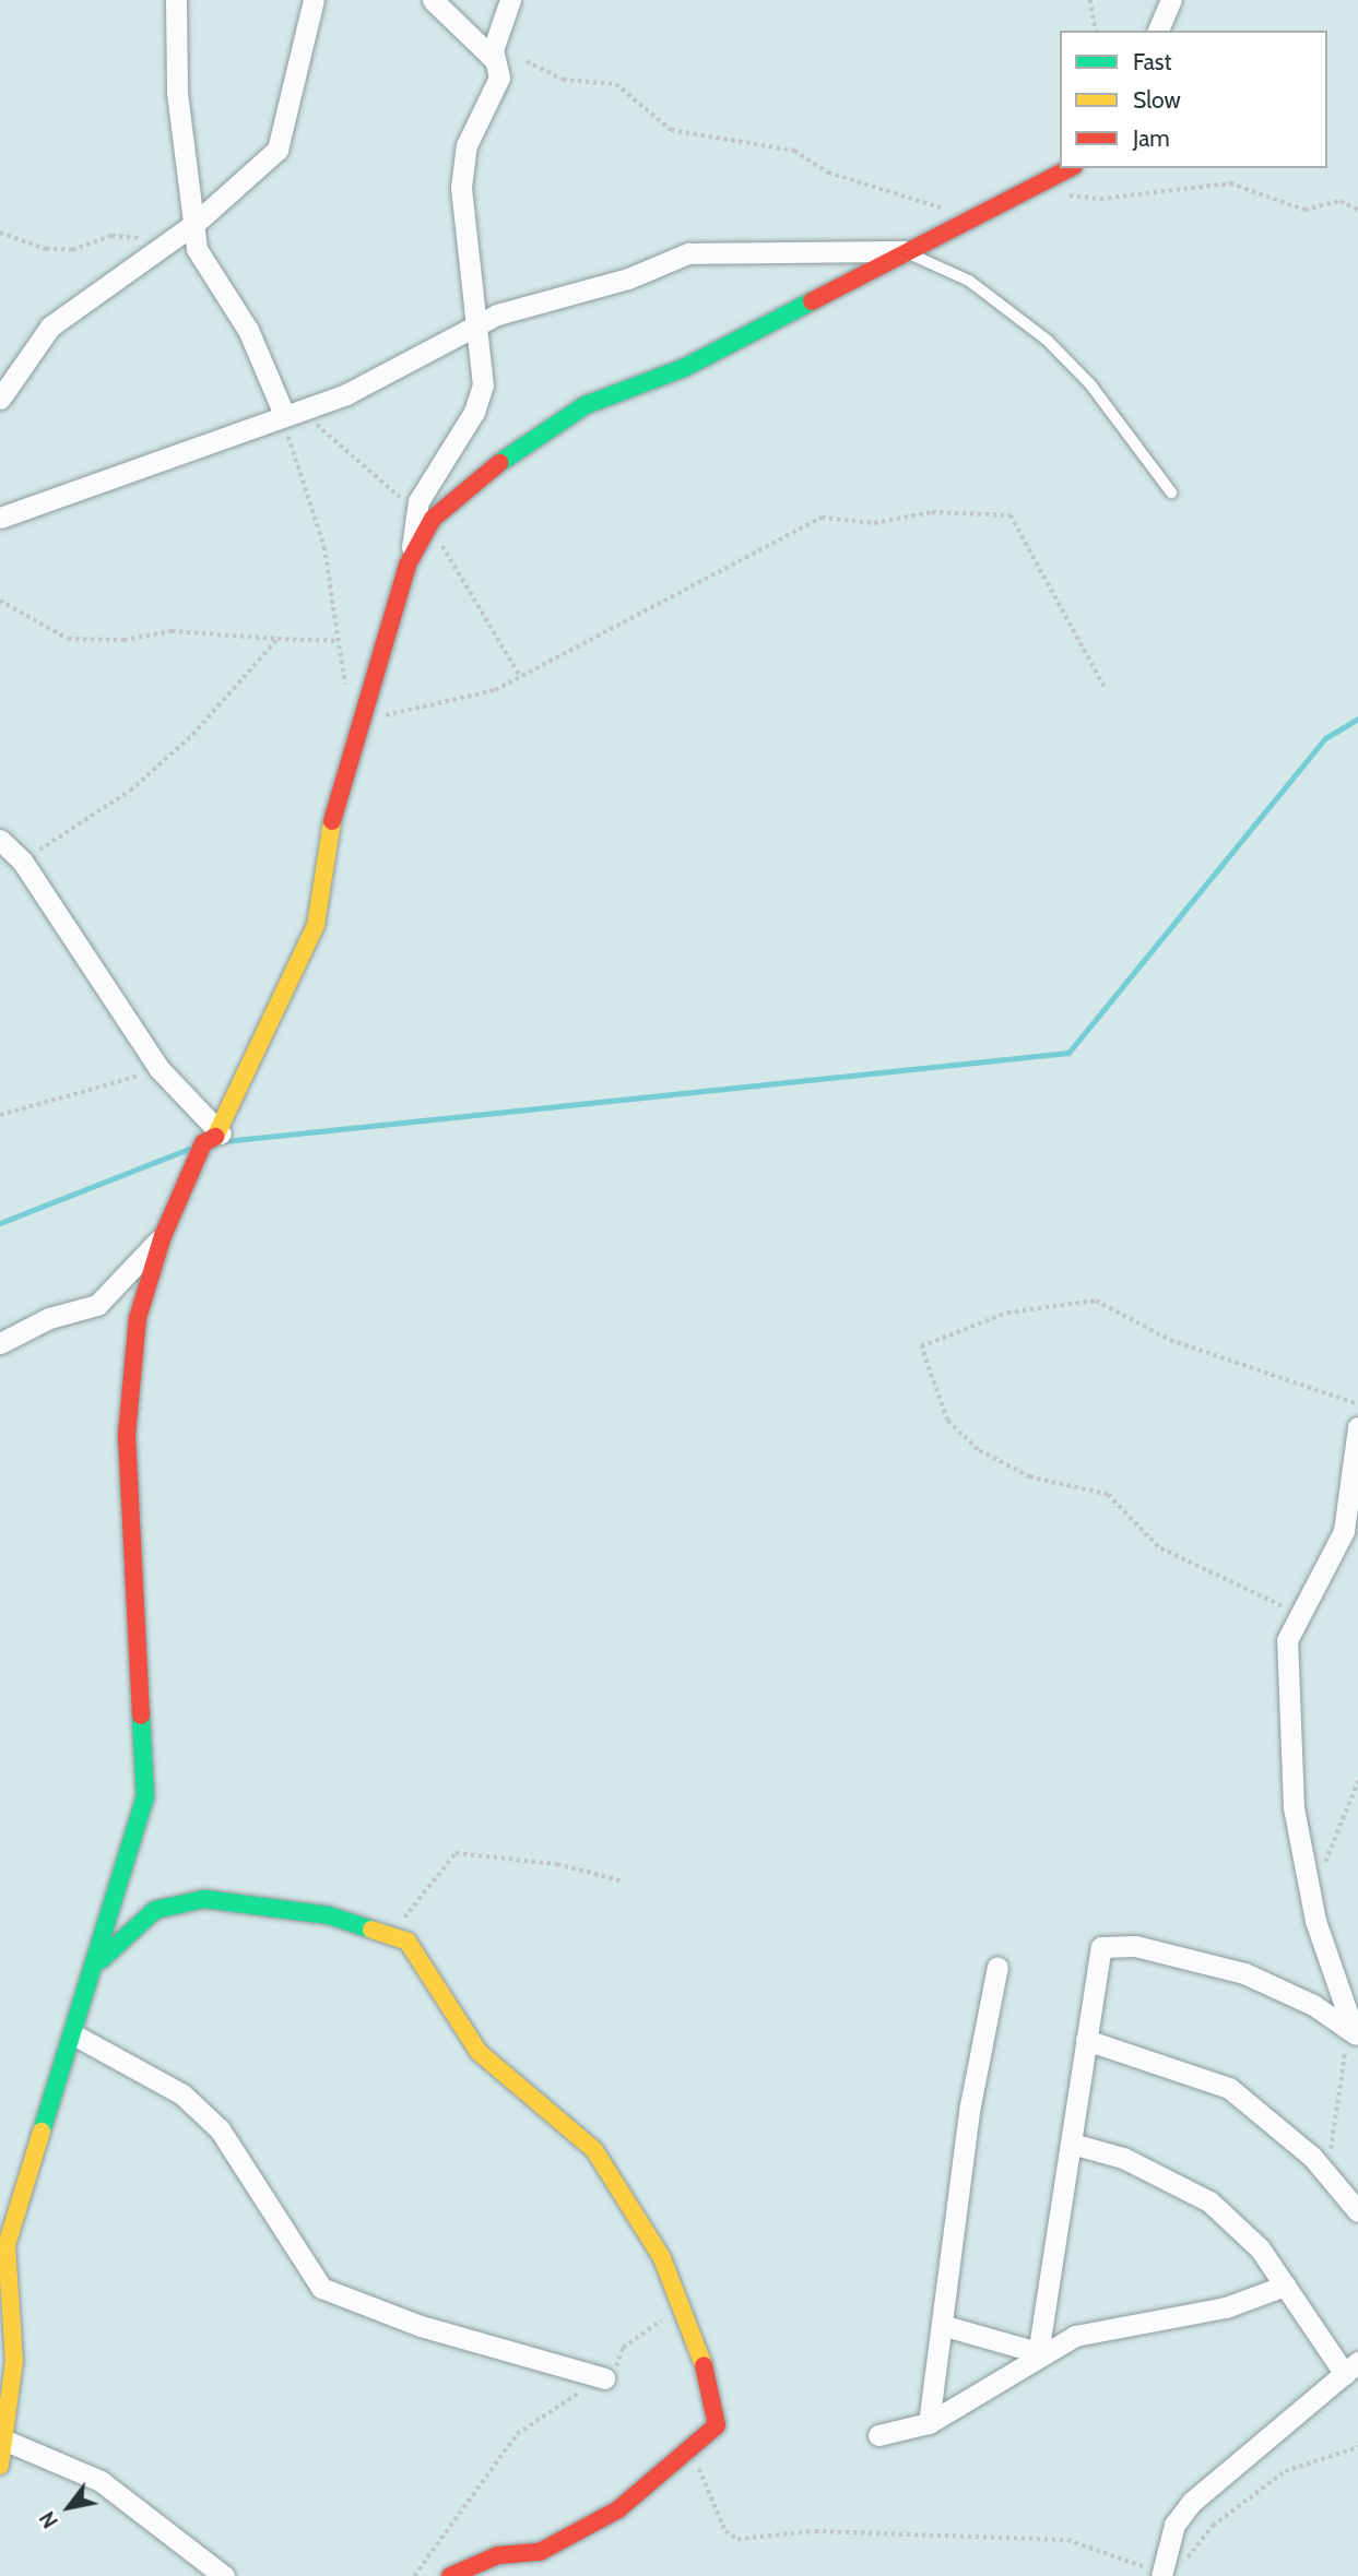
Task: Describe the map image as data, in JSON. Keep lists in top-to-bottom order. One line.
{"legend":["Fast","Slow","Jam"],"north":"bottom left"}
